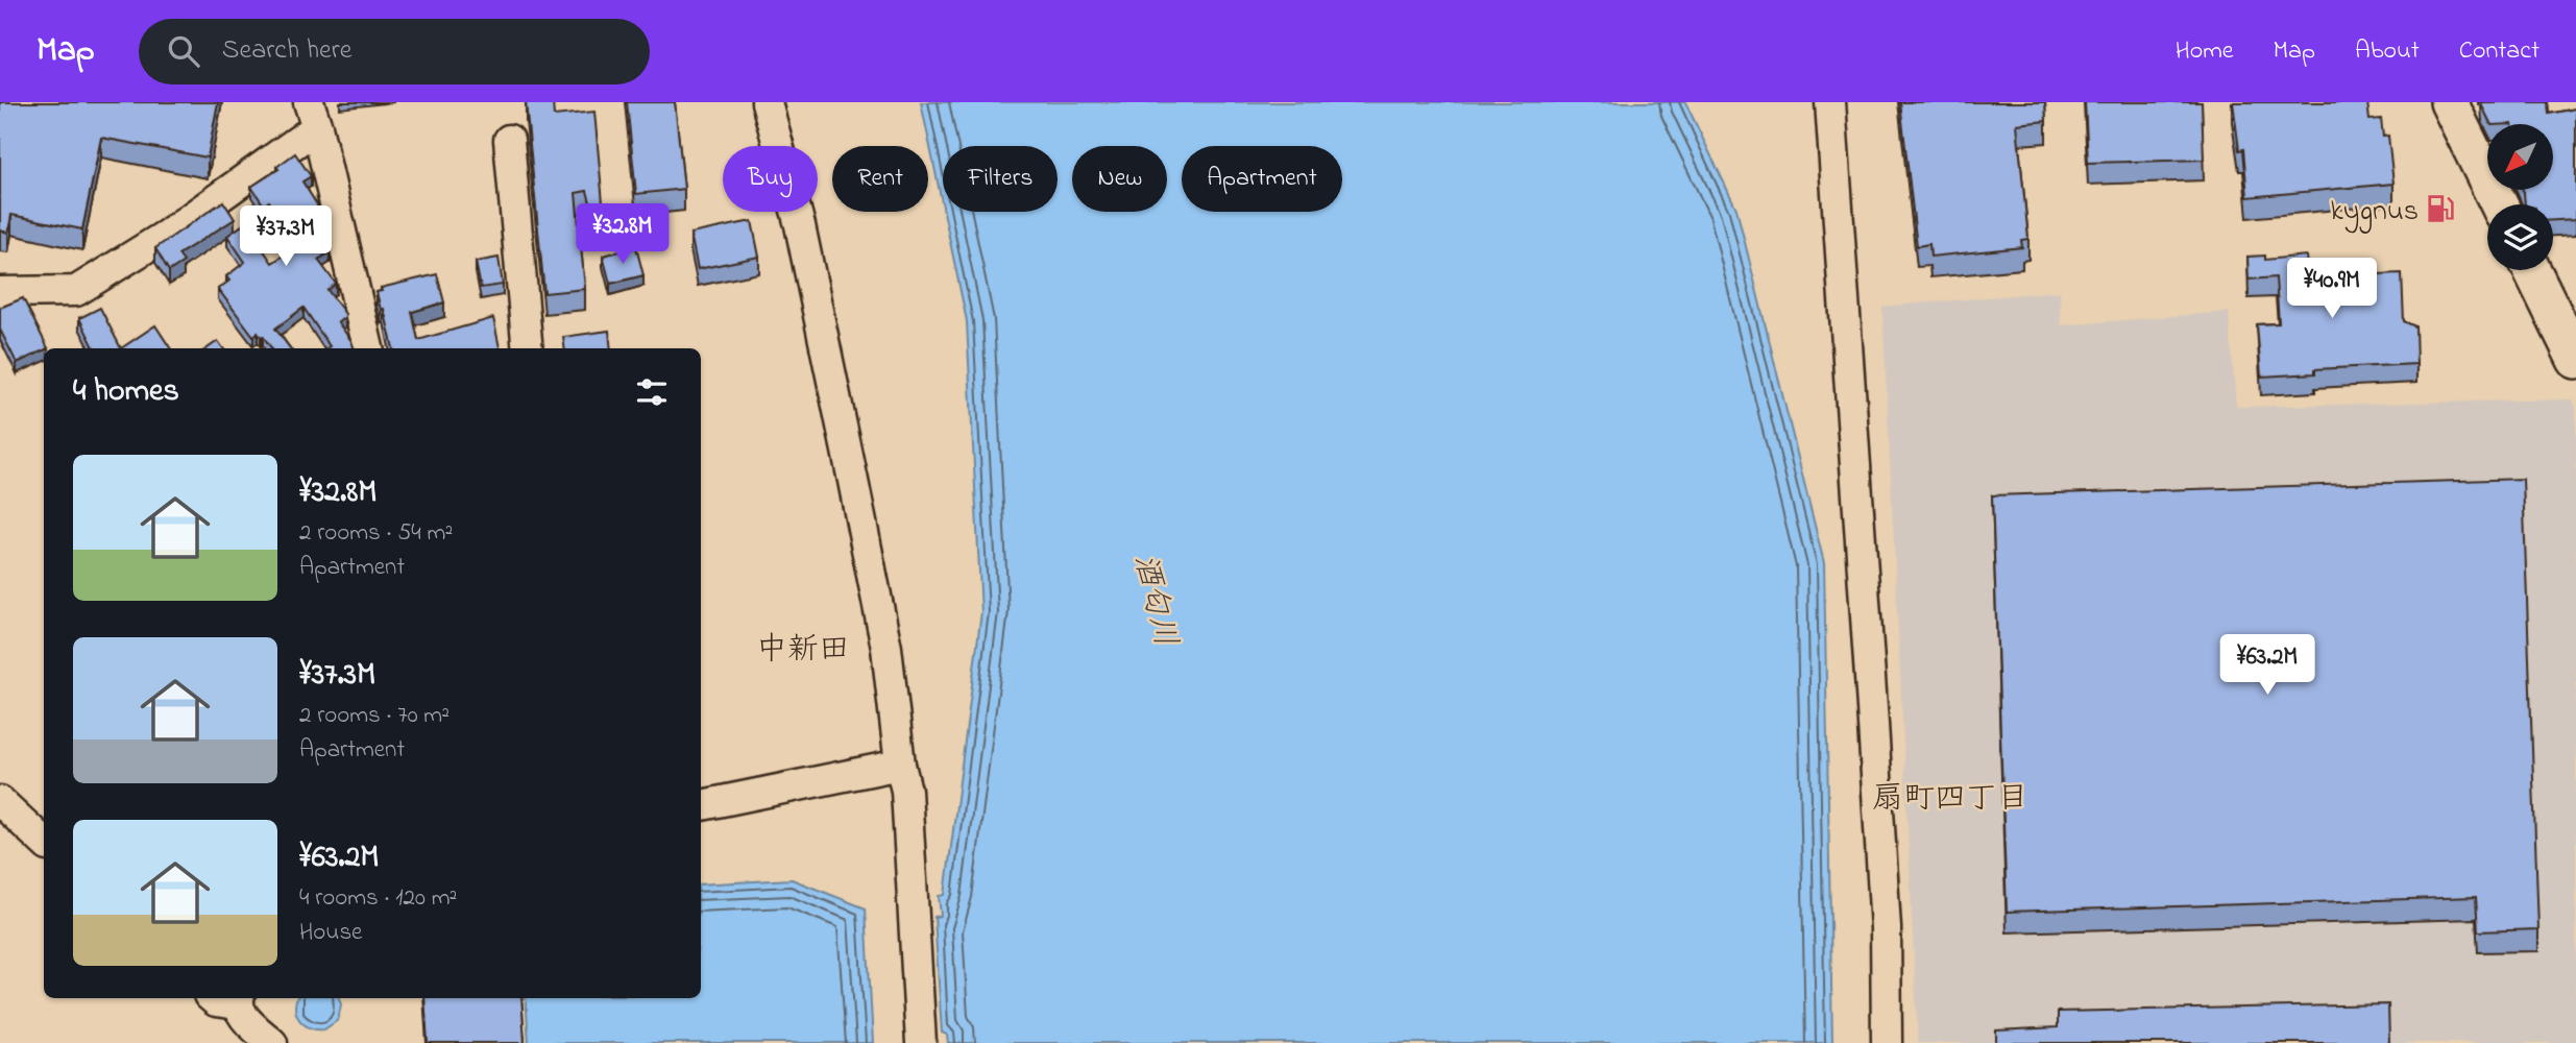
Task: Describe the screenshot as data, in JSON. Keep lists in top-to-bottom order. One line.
{"districts":["中新田","扇町四丁目"],"water":["酒匂川"],"places":{"fuel station":["kygnus"]},"north":"bottom left","page":{"header":"Map","search":"Search here","nav":["Home","Map","About","Contact"],"chip":["Buy","Rent","Filters","New","Apartment"],"price":["¥32.8M","¥37.3M","¥40.9M","¥63.2M"],"heading":"4 homes","list":[{"name":"¥32.8M","note":"2 rooms · 54 m² · Apartment"},{"name":"¥37.3M","note":"2 rooms · 70 m² · Apartment"},{"name":"¥63.2M","note":"4 rooms · 120 m² · House"}]}}
